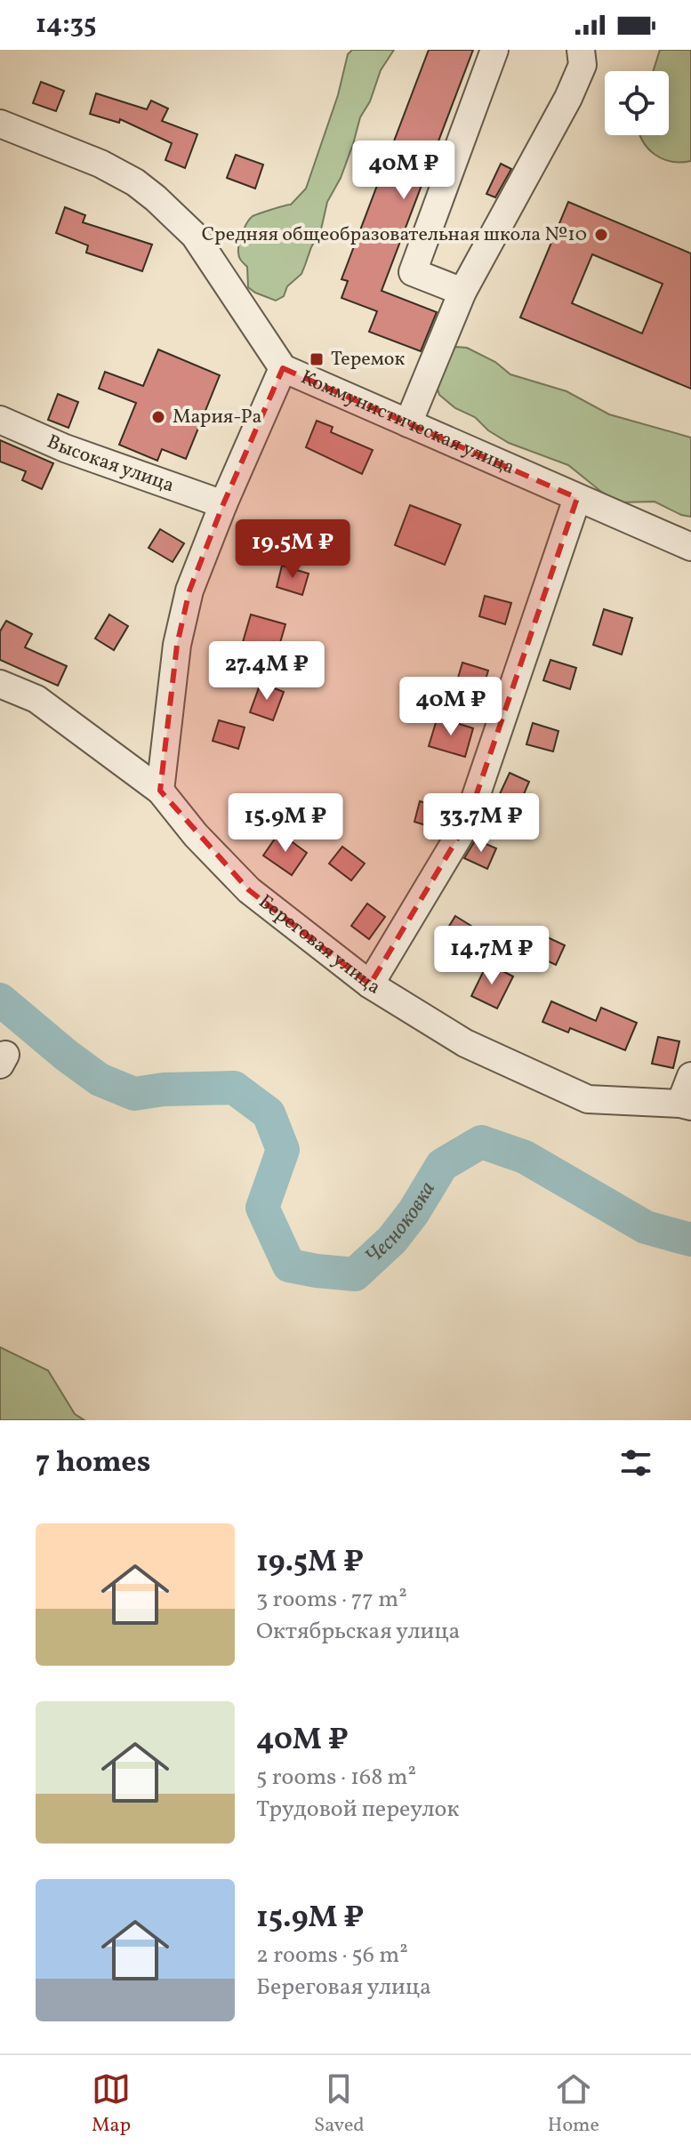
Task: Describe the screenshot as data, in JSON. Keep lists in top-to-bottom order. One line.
{"streets":{"street":["Коммунистическая улица","Высокая улица","Береговая улица"]},"water":["Чесноковка"],"places":{"other":["Средняя общеобразовательная школа №10","Мария-Ра"],"transit":["Теремок"]},"page":{"status":"14:35","price":["40M ₽","19.5M ₽","27.4M ₽","40M ₽","15.9M ₽","33.7M ₽","14.7M ₽"],"heading":"7 homes","list":[{"name":"19.5M ₽","note":"3 rooms · 77 m² · Октябрьская улица"},{"name":"40M ₽","note":"5 rooms · 168 m² · Трудовой переулок"},{"name":"15.9M ₽","note":"2 rooms · 56 m² · Береговая улица"}],"tabs":["Map","Saved","Home"]}}
